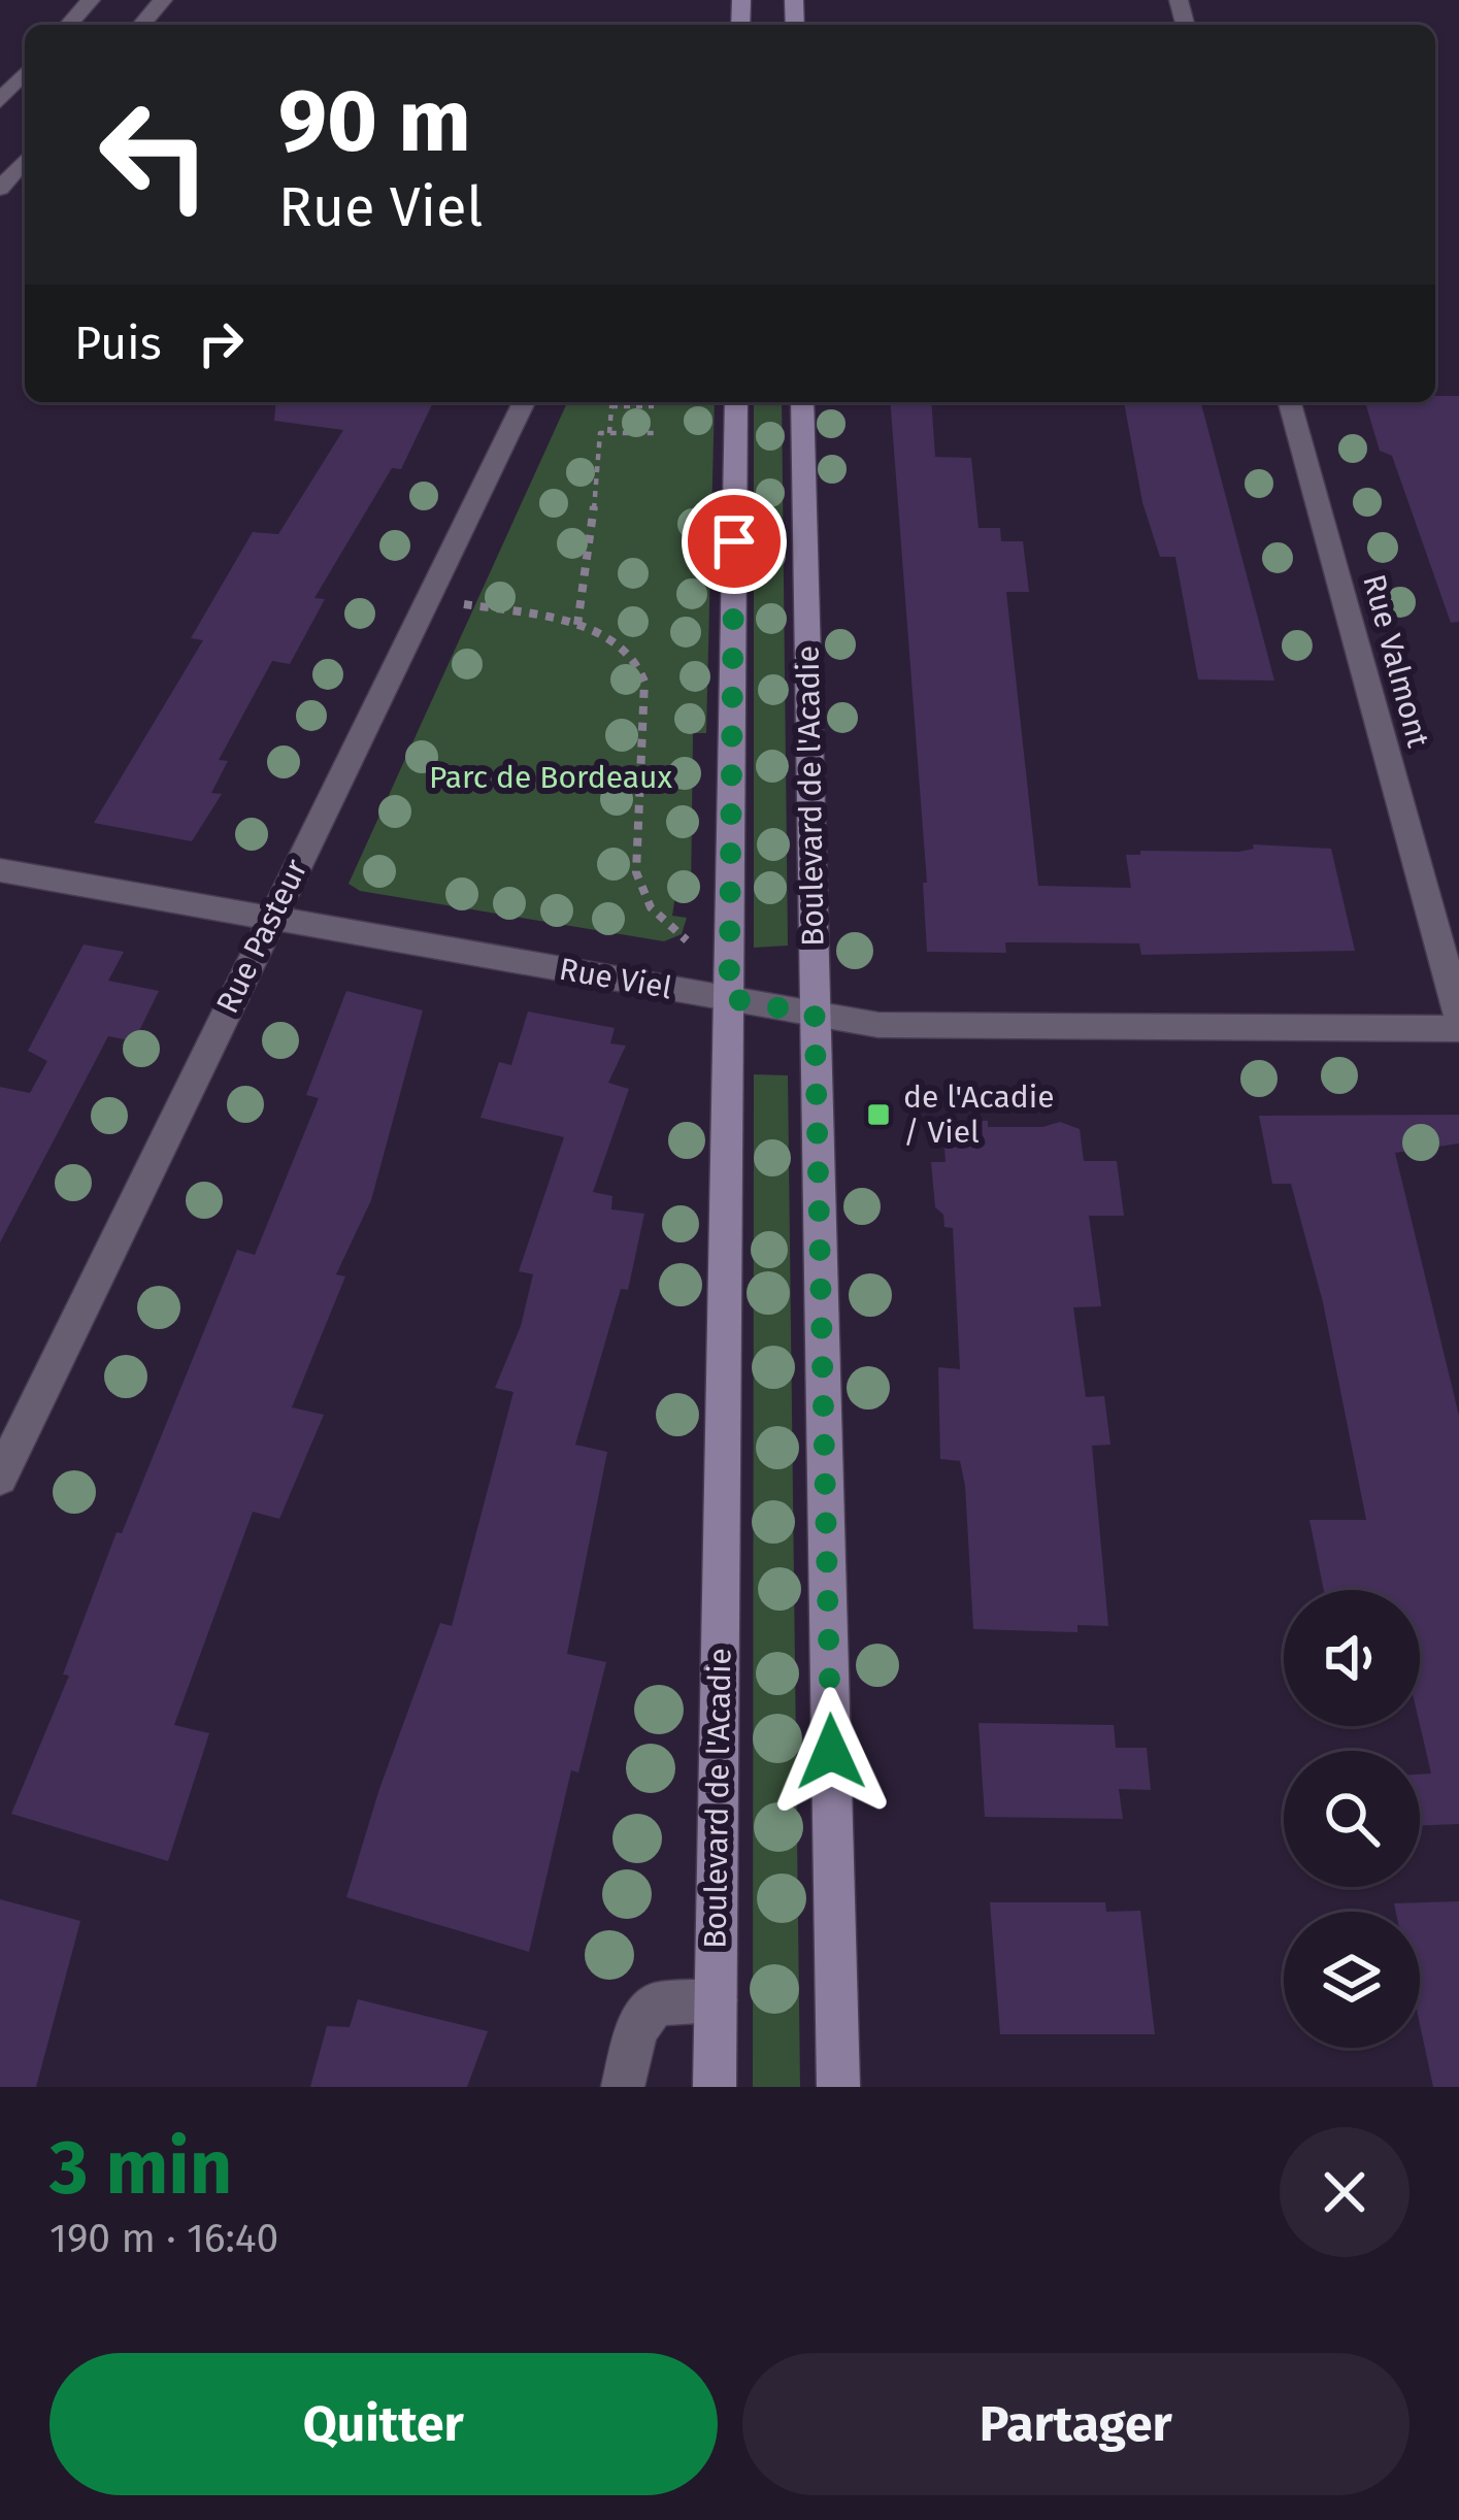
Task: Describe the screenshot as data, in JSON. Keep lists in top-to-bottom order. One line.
{"streets":{"main road":["Boulevard de l'Acadie"],"street":["Rue Valmont","Rue Pasteur","Rue Viel"]},"crossings":[["Boulevard de l'Acadie","Rue Viel"],["Rue Pasteur","Rue Viel"]],"parks":["Parc de Bordeaux"],"places":{"transit":["de l'Acadie / Viel"]},"page":{"turn":["90 m","Rue Viel"],"then":"Puis","heading":["3 min","190 m · 16:40"],"buttons":["Quitter","Partager"]}}
